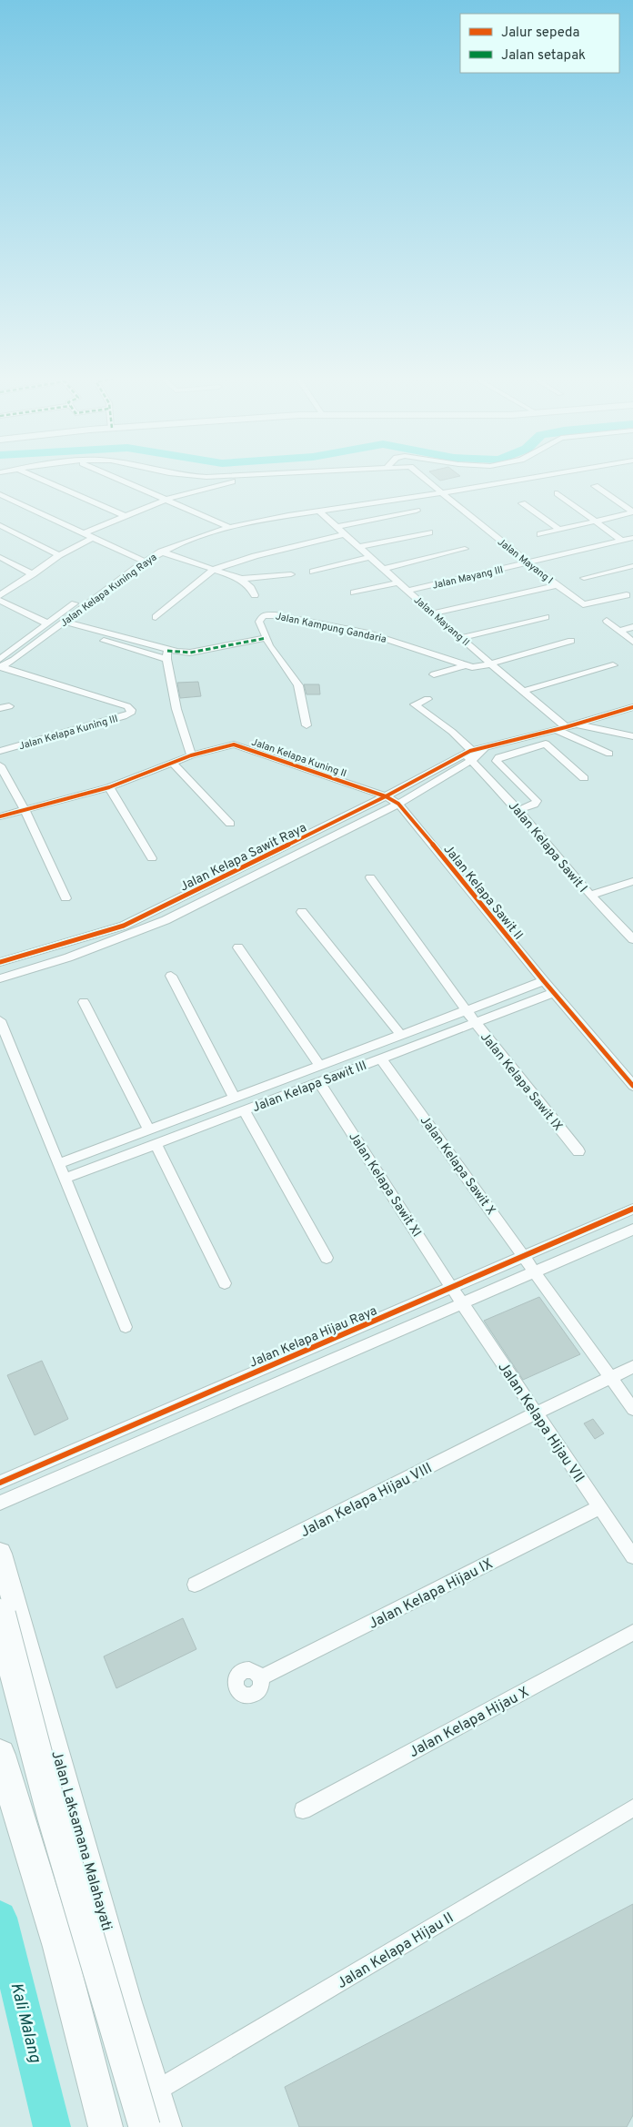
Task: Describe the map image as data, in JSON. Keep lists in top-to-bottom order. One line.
{"streets":{"main road":["Jalan Laksamana Malahayati"],"street":["Jalan Mayang I","Jalan Mayang III","Jalan Kelapa Kuning Raya","Jalan Mayang II","Jalan Kampung Gandaria","Jalan Kelapa Kuning III","Jalan Kelapa Kuning II","Jalan Kelapa Sawit I","Jalan Kelapa Sawit Raya","Jalan Kelapa Sawit II","Jalan Kelapa Sawit IX","Jalan Kelapa Sawit III","Jalan Kelapa Sawit X","Jalan Kelapa Sawit XI","Jalan Kelapa Hijau Raya","Jalan Kelapa Hijau VII","Jalan Kelapa Hijau VIII","Jalan Kelapa Hijau IX","Jalan Kelapa Hijau X","Jalan Kelapa Hijau II"]},"crossings":[["Jalan Mayang I","Jalan Mayang III"],["Jalan Mayang I","Jalan Kelapa Kuning Raya"],["Jalan Mayang III","Jalan Mayang II"],["Jalan Kelapa Kuning Raya","Jalan Mayang II"],["Jalan Kelapa Kuning Raya","Jalan Kelapa Kuning III"],["Jalan Mayang II","Jalan Kampung Gandaria"],["Jalan Mayang II","Jalan Kelapa Sawit Raya"],["Jalan Kelapa Kuning II","Jalan Kelapa Sawit Raya"],["Jalan Kelapa Kuning II","Jalan Kelapa Sawit II"],["Jalan Kelapa Sawit I","Jalan Kelapa Sawit Raya"],["Jalan Kelapa Sawit Raya","Jalan Kelapa Sawit II"],["Jalan Kelapa Sawit II","Jalan Kelapa Sawit III"],["Jalan Kelapa Sawit IX","Jalan Kelapa Sawit III"],["Jalan Kelapa Sawit III","Jalan Kelapa Sawit X"],["Jalan Kelapa Sawit III","Jalan Kelapa Sawit XI"],["Jalan Kelapa Sawit X","Jalan Kelapa Hijau Raya"],["Jalan Kelapa Sawit X","Jalan Kelapa Hijau VIII"],["Jalan Kelapa Sawit XI","Jalan Kelapa Hijau Raya"],["Jalan Kelapa Sawit XI","Jalan Kelapa Hijau VII"],["Jalan Kelapa Hijau Raya","Jalan Kelapa Hijau VII"],["Jalan Kelapa Hijau VII","Jalan Kelapa Hijau VIII"],["Jalan Kelapa Hijau VII","Jalan Kelapa Hijau IX"],["Jalan Laksamana Malahayati","Jalan Kelapa Hijau II"]],"water":["Kali Malang"],"legend":["Jalur sepeda","Jalan setapak"]}
